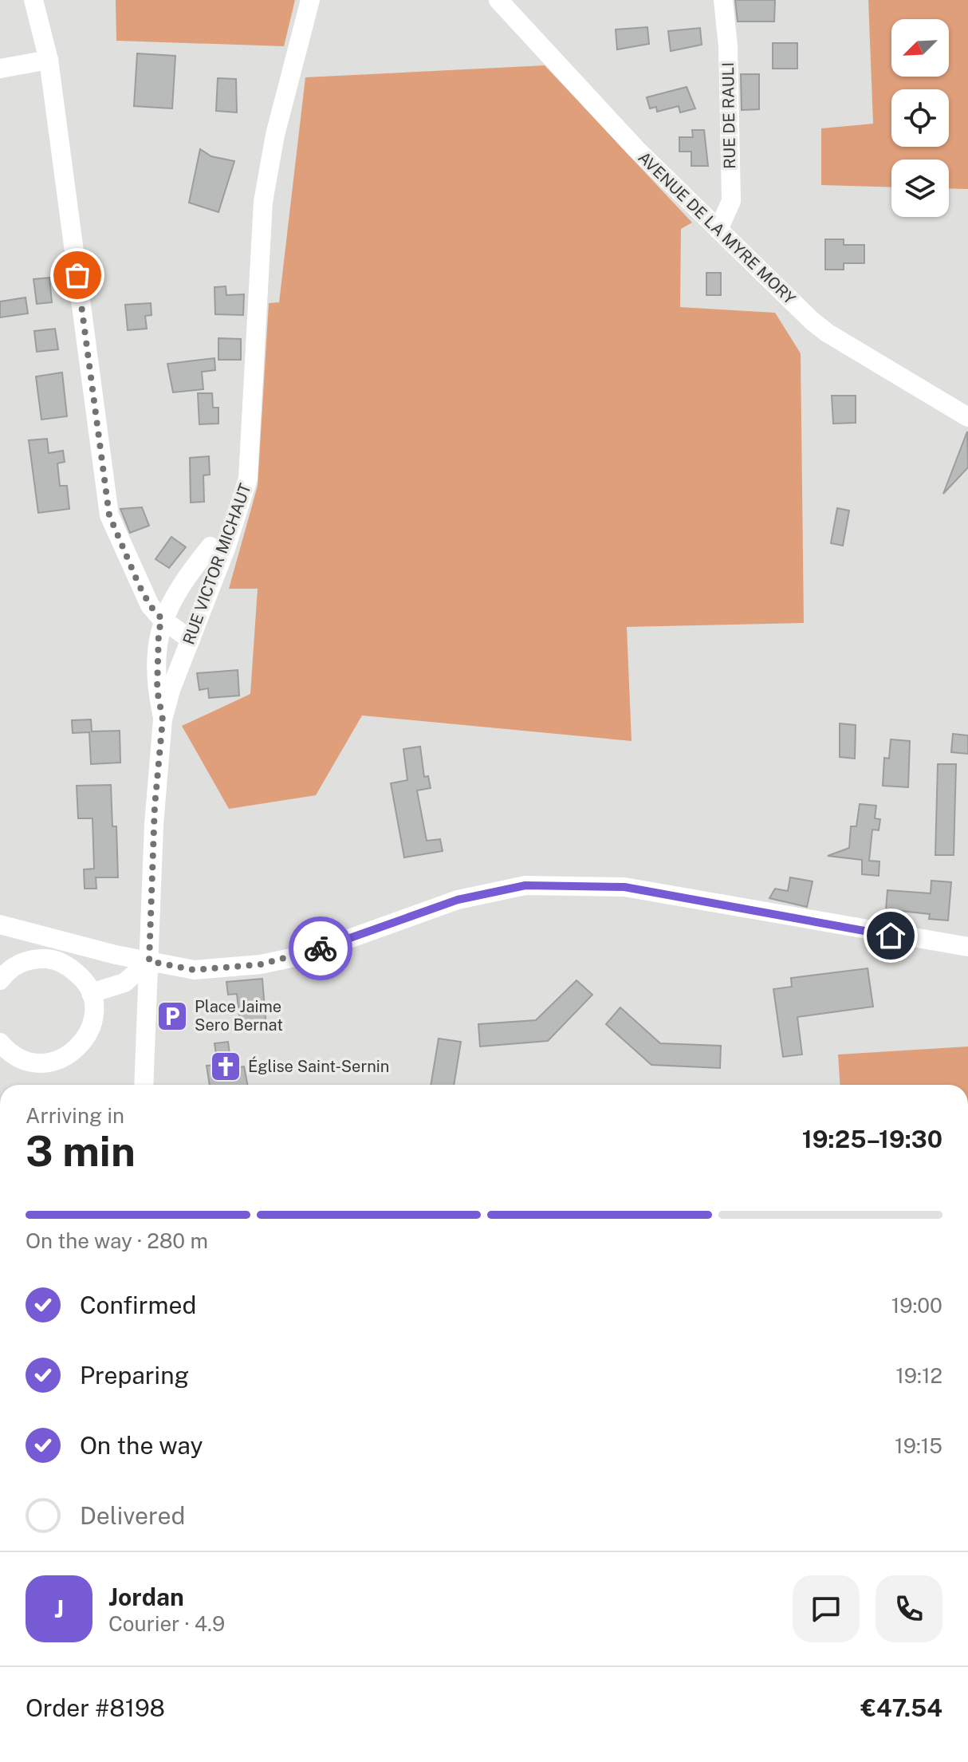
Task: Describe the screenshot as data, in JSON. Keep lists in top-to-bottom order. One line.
{"streets":{"street":["RUE DE RAULI","AVENUE DE LA MYRE MORY","RUE VICTOR MICHAUT"]},"crossings":[["RUE DE RAULI","AVENUE DE LA MYRE MORY"]],"places":{"parking":["Place Jaime Sero Bernat"],"church":["Église Saint-Sernin"]},"north":"bottom left","page":{"heading":["3 min","Arriving in","19:25–19:30"],"panel":["Jordan","Courier · 4.9","Order #8198","€47.54"],"bar":"On the way · 280 m","list":[["Confirmed","19:00"],["Preparing","19:12"],["On the way","19:15"],"Delivered"],"round":"J"}}
